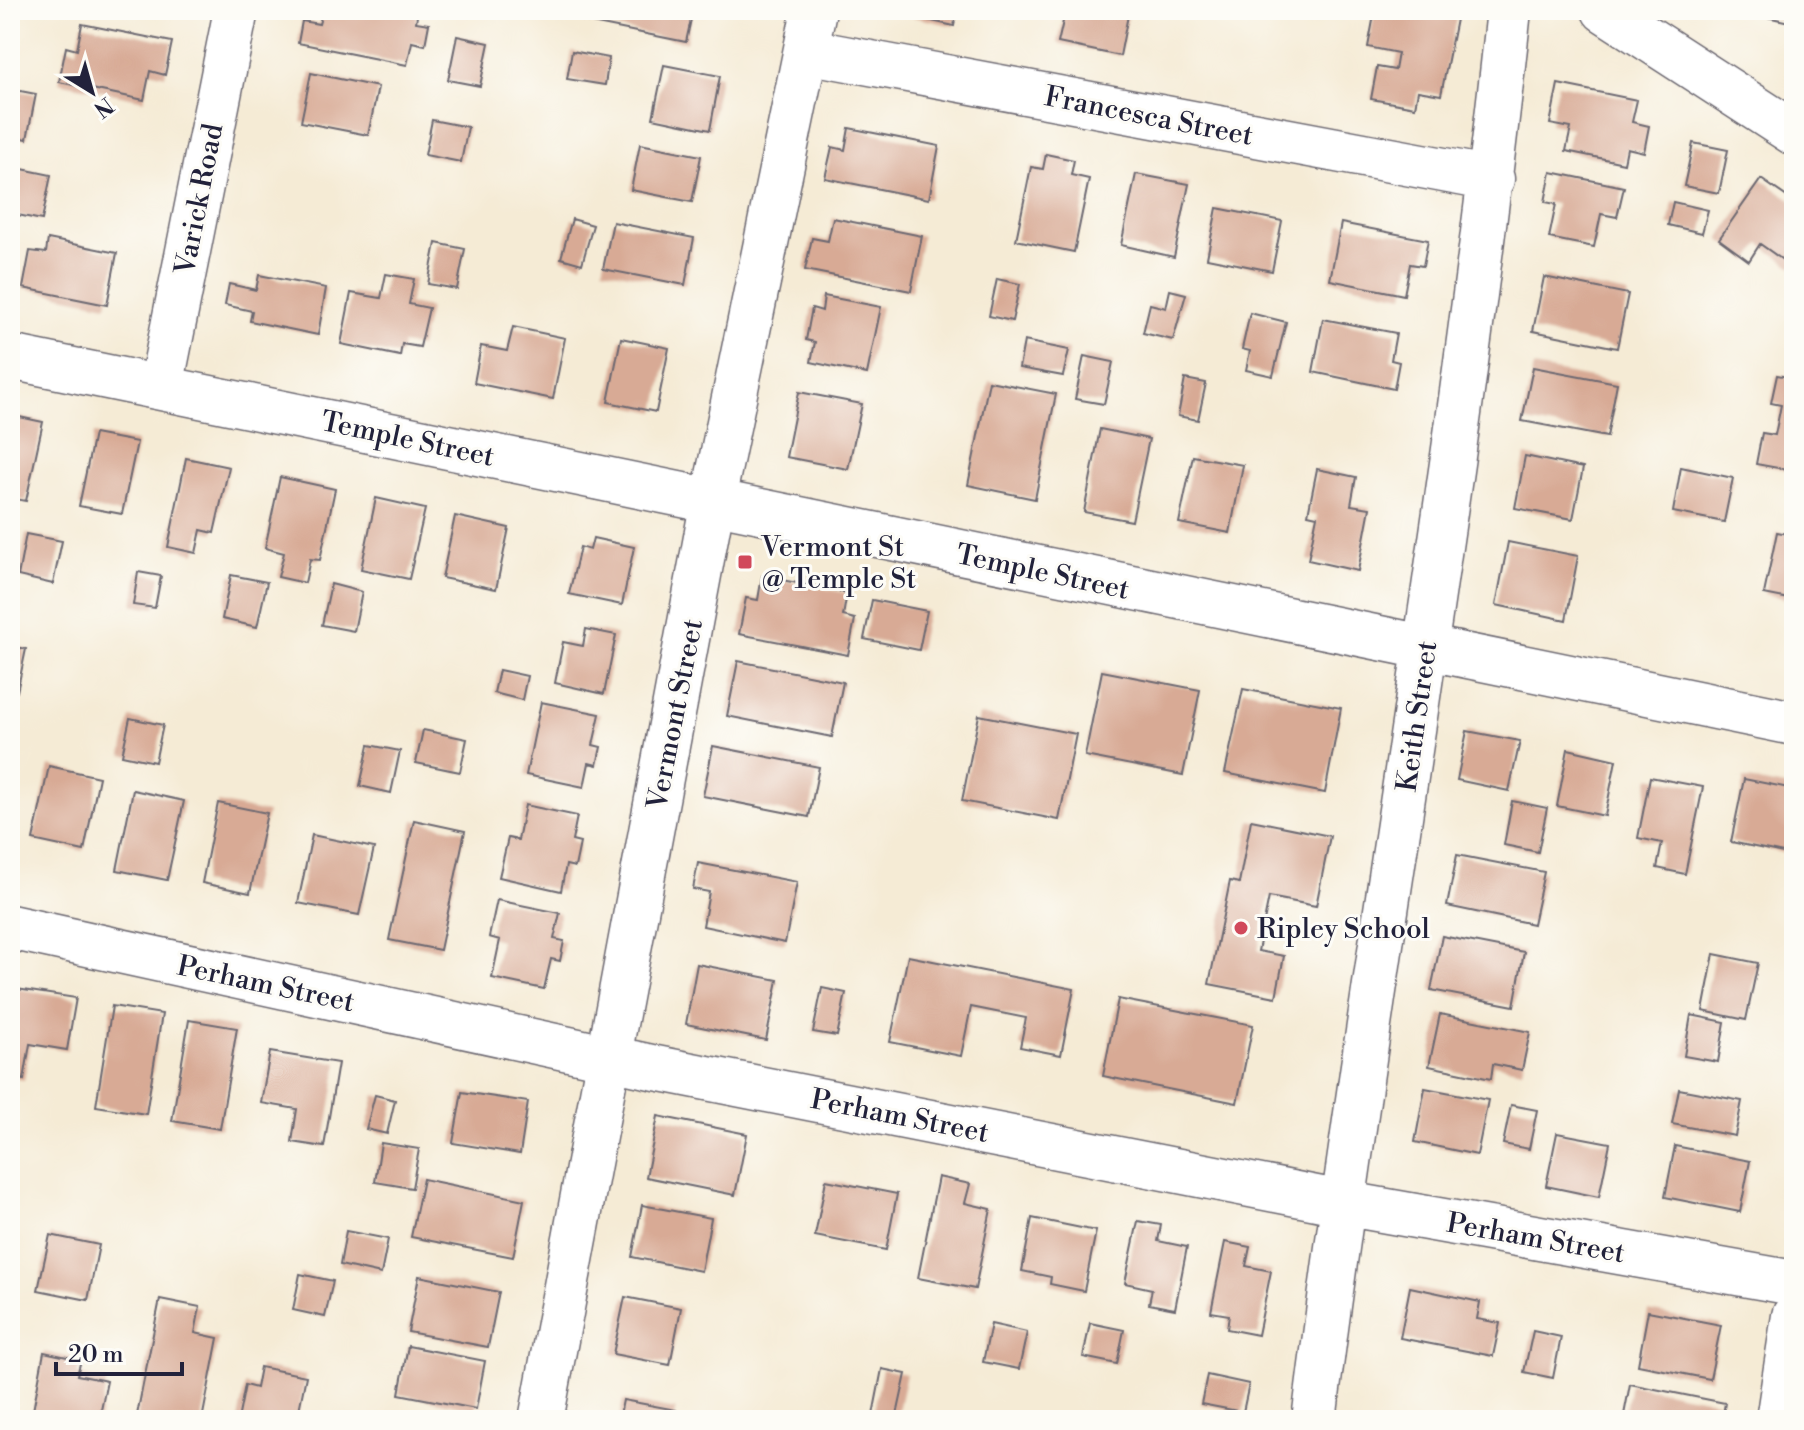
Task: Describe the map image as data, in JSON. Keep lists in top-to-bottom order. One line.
{"streets":{"street":["Francesca Street","Varick Road","Temple Street","Vermont Street","Keith Street","Perham Street"]},"crossings":[["Francesca Street","Vermont Street"],["Francesca Street","Keith Street"],["Varick Road","Temple Street"],["Temple Street","Vermont Street"],["Temple Street","Keith Street"],["Vermont Street","Perham Street"],["Keith Street","Perham Street"]],"places":{"transit":["Vermont St @ Temple St"],"other":["Ripley School"]},"scale_bar":"20 m","north":"bottom right"}
